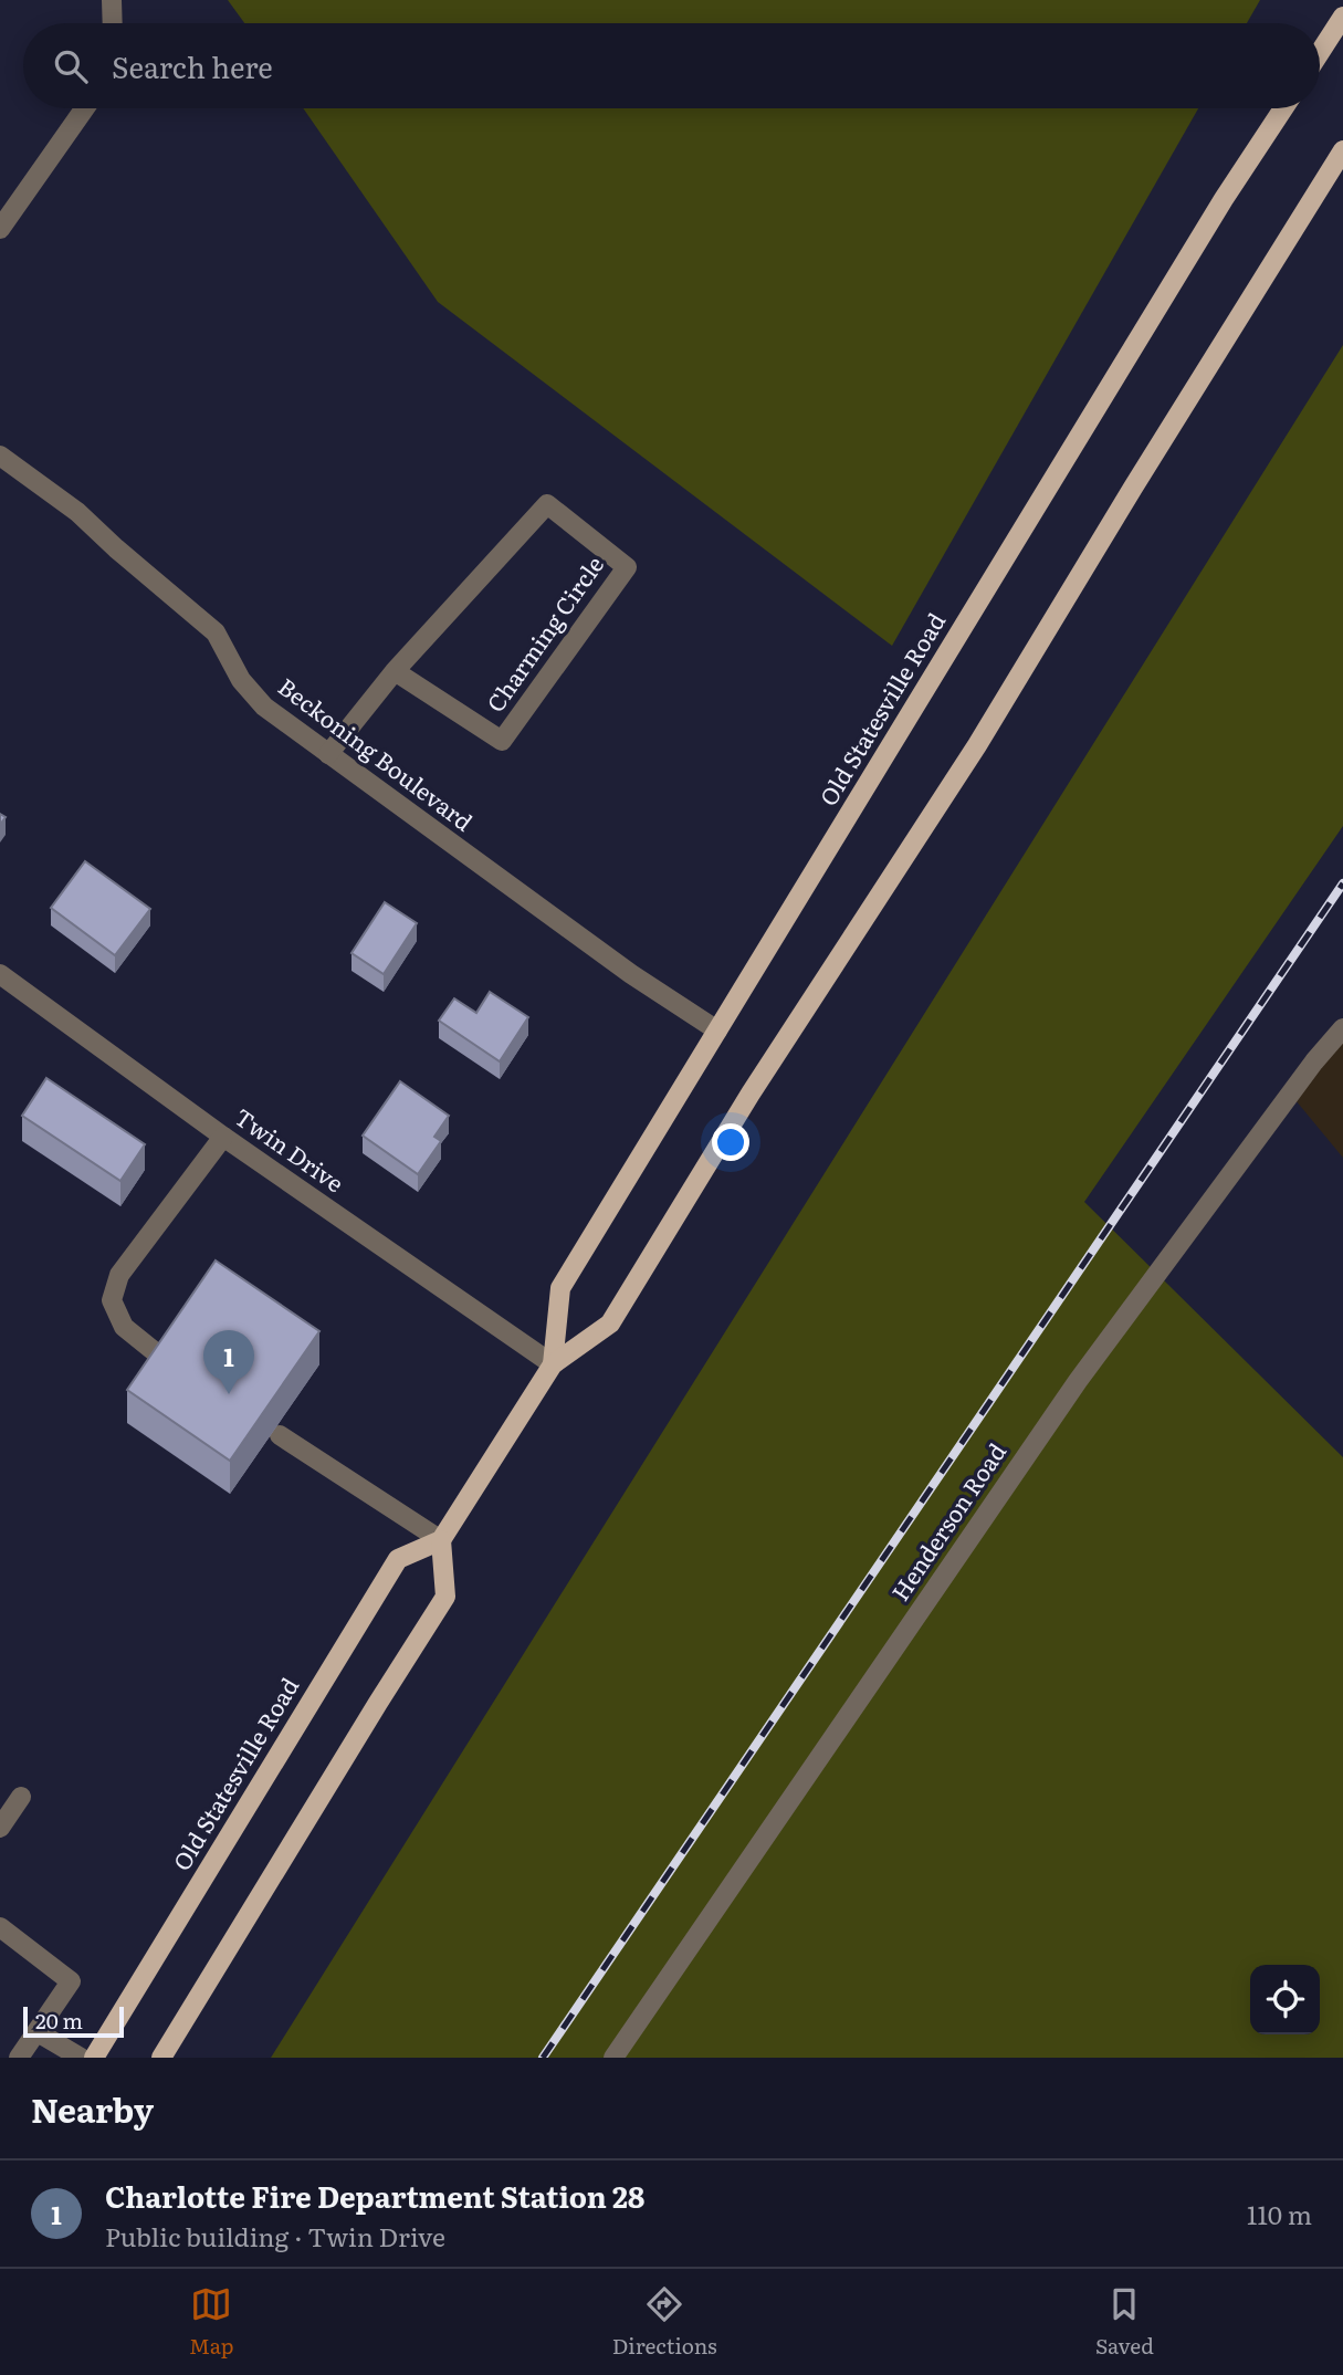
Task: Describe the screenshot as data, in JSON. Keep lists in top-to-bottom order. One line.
{"streets":{"main road":["Old Statesville Road"],"street":["Charming Circle","Beckoning Boulevard","Twin Drive","Henderson Road"]},"crossings":[["Charming Circle","Beckoning Boulevard"],["Old Statesville Road","Beckoning Boulevard"],["Old Statesville Road","Twin Drive"]],"scale_bar":"20 m","page":{"search":"Search here","pins":"1","scale":"20 m","heading":"Nearby","list":[{"mark":"1","name":"Charlotte Fire Department Station 28","note":"Public building · Twin Drive","value":"110 m"}],"nav":["Map","Directions","Saved"]}}
